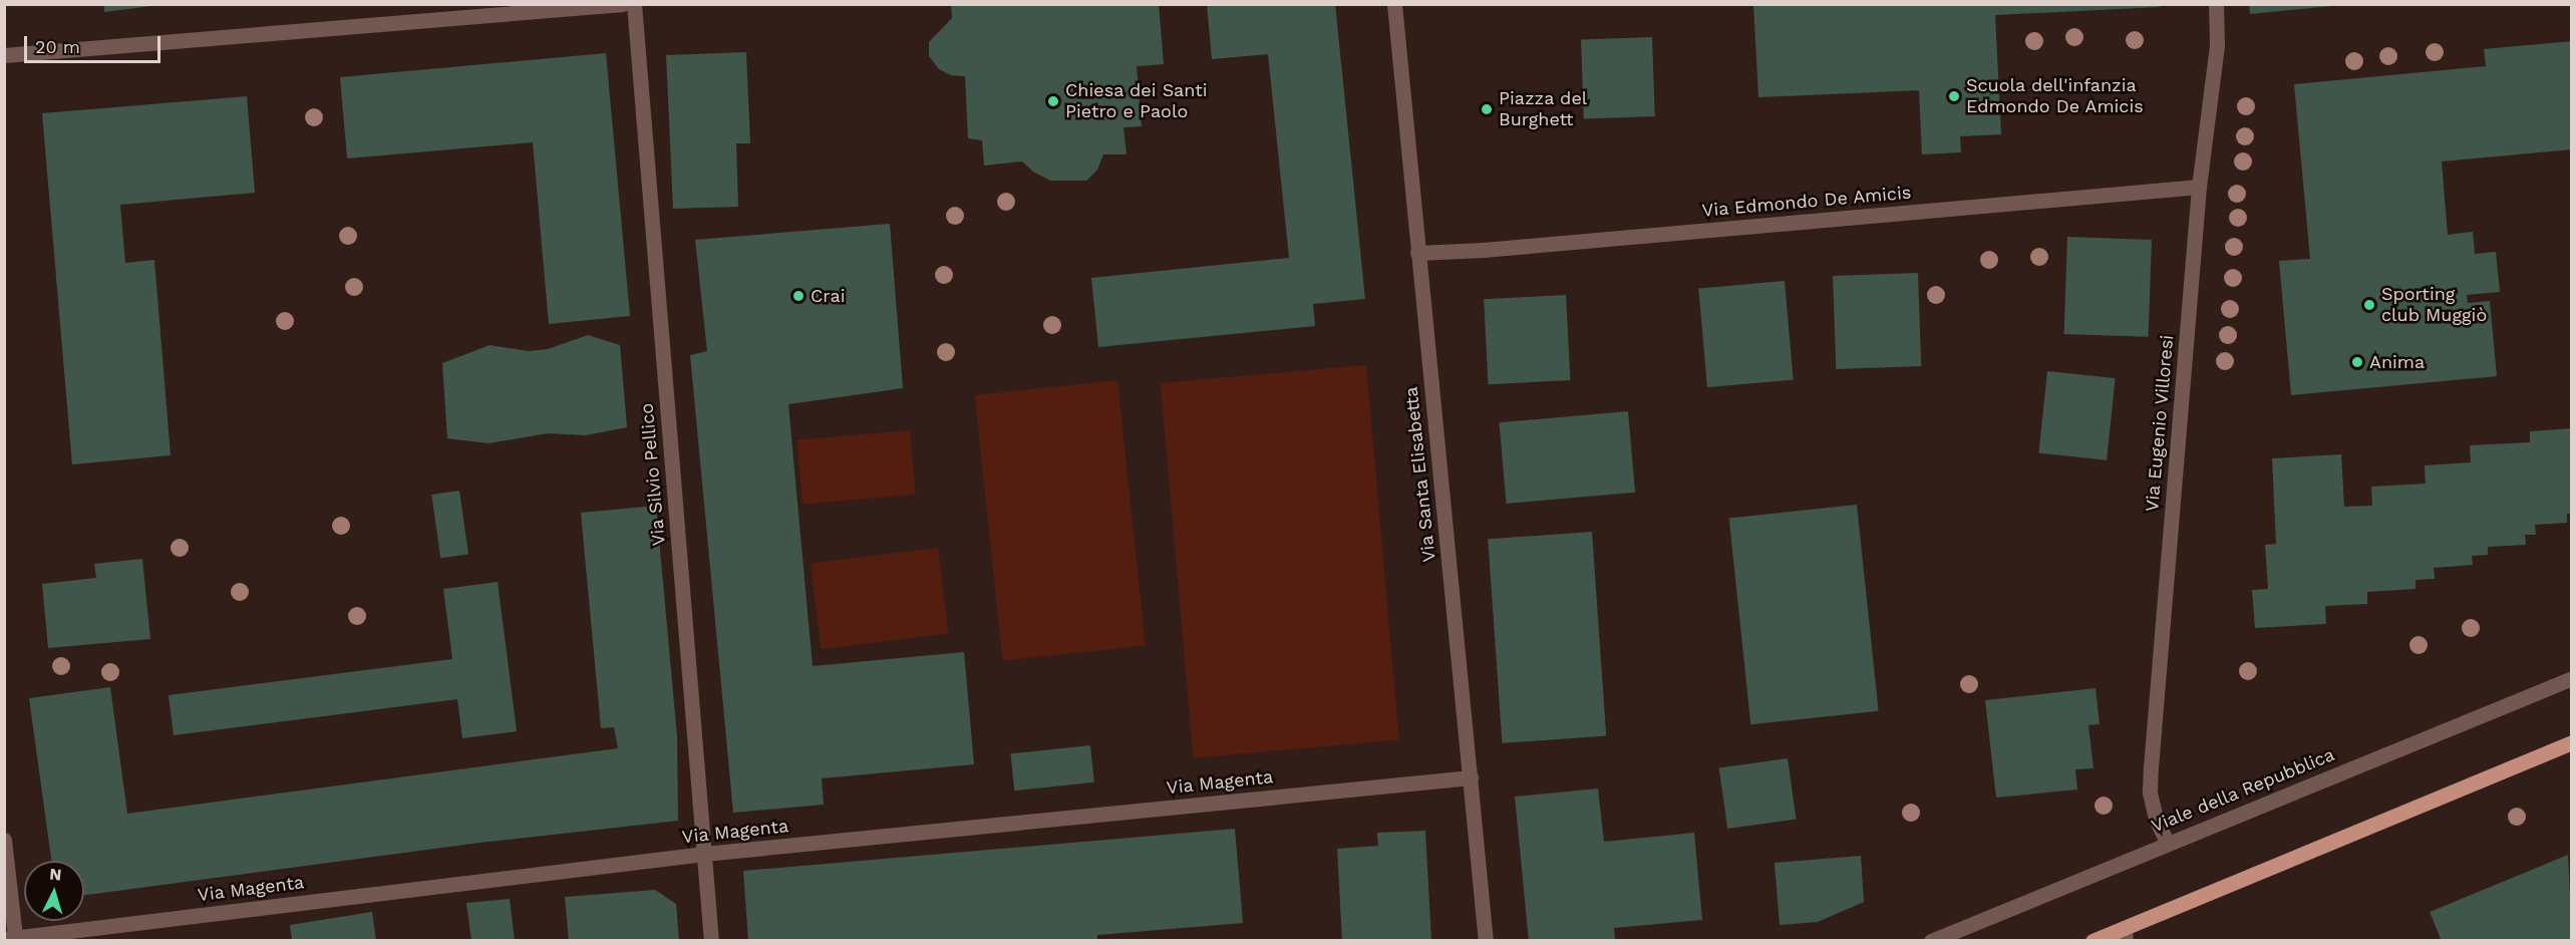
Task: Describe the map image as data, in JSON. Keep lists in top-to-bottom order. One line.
{"streets":{"street":["Via Edmondo De Amicis","Via Eugenio Villoresi","Via Silvio Pellico","Via Santa Elisabetta","Via Magenta","Viale della Repubblica"]},"crossings":[["Via Edmondo De Amicis","Via Eugenio Villoresi"],["Via Edmondo De Amicis","Via Santa Elisabetta"],["Via Eugenio Villoresi","Viale della Repubblica"],["Via Silvio Pellico","Via Magenta"],["Via Santa Elisabetta","Via Magenta"]],"places":["Scuola dell'infanzia Edmondo De Amicis","Chiesa dei Santi Pietro e Paolo","Piazza del Burghett","Crai","Sporting club Muggiò","Anima"],"scale_bar":"20 m","north":"top"}
